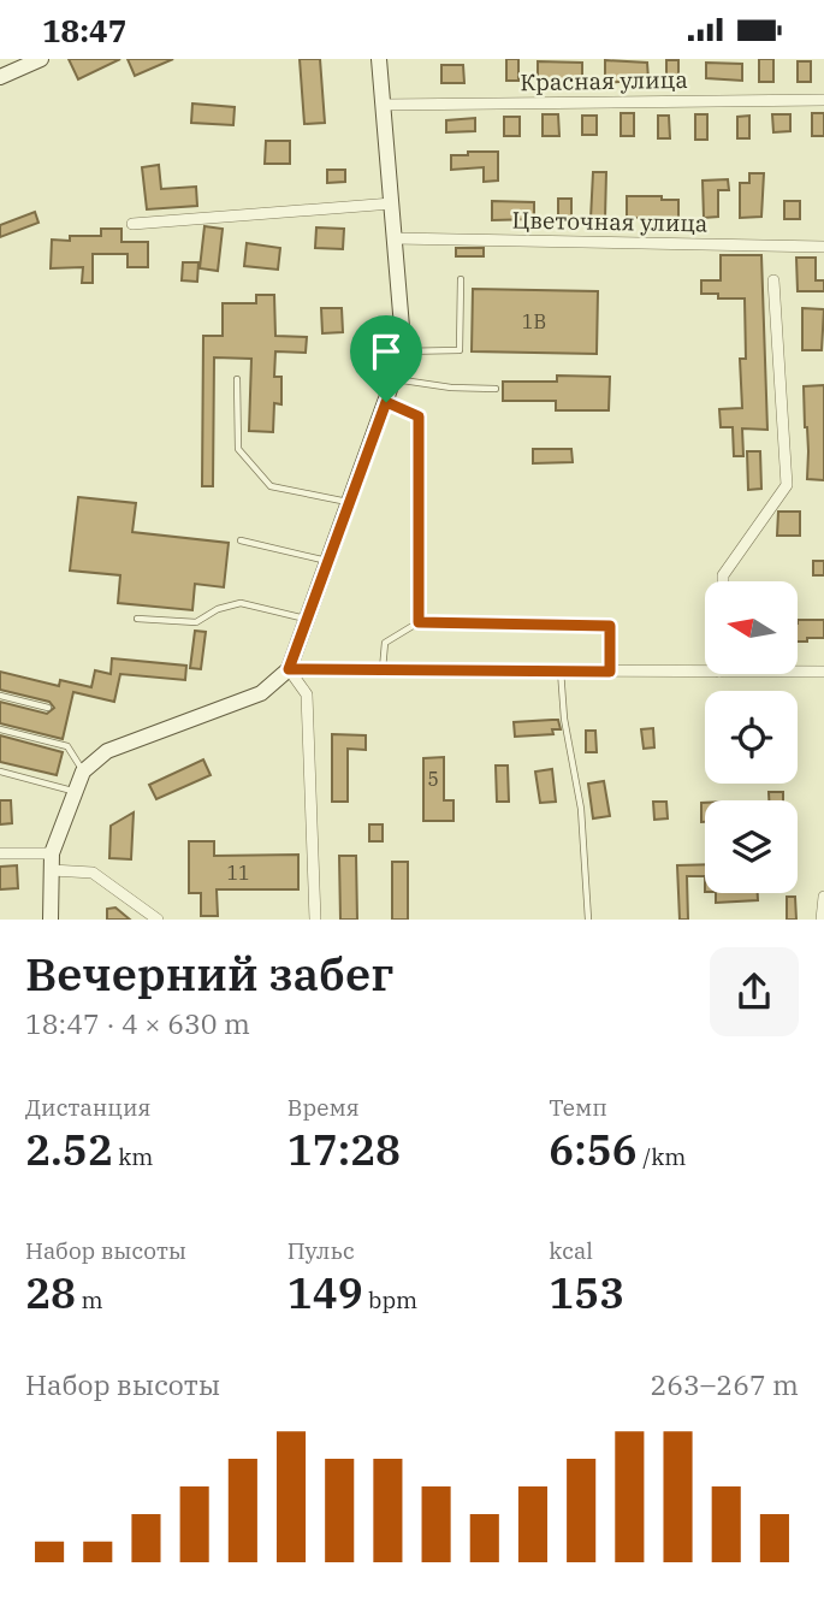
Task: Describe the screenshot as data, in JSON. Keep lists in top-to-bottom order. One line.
{"streets":{"street":["Красная улица","Цветочная улица"]},"house_numbers":["1В","5","11"],"north":"left","page":{"status":"18:47","heading":["Вечерний забег","18:47 · 4 × 630 m"],"stats":[["Дистанция","2.52 km"],["Время","17:28"],["Темп","6:56 /km"],["Набор высоты","28 m"],["Пульс","149 bpm"],["kcal","153"]],"chart":["Набор высоты","263–267 m"]}}
